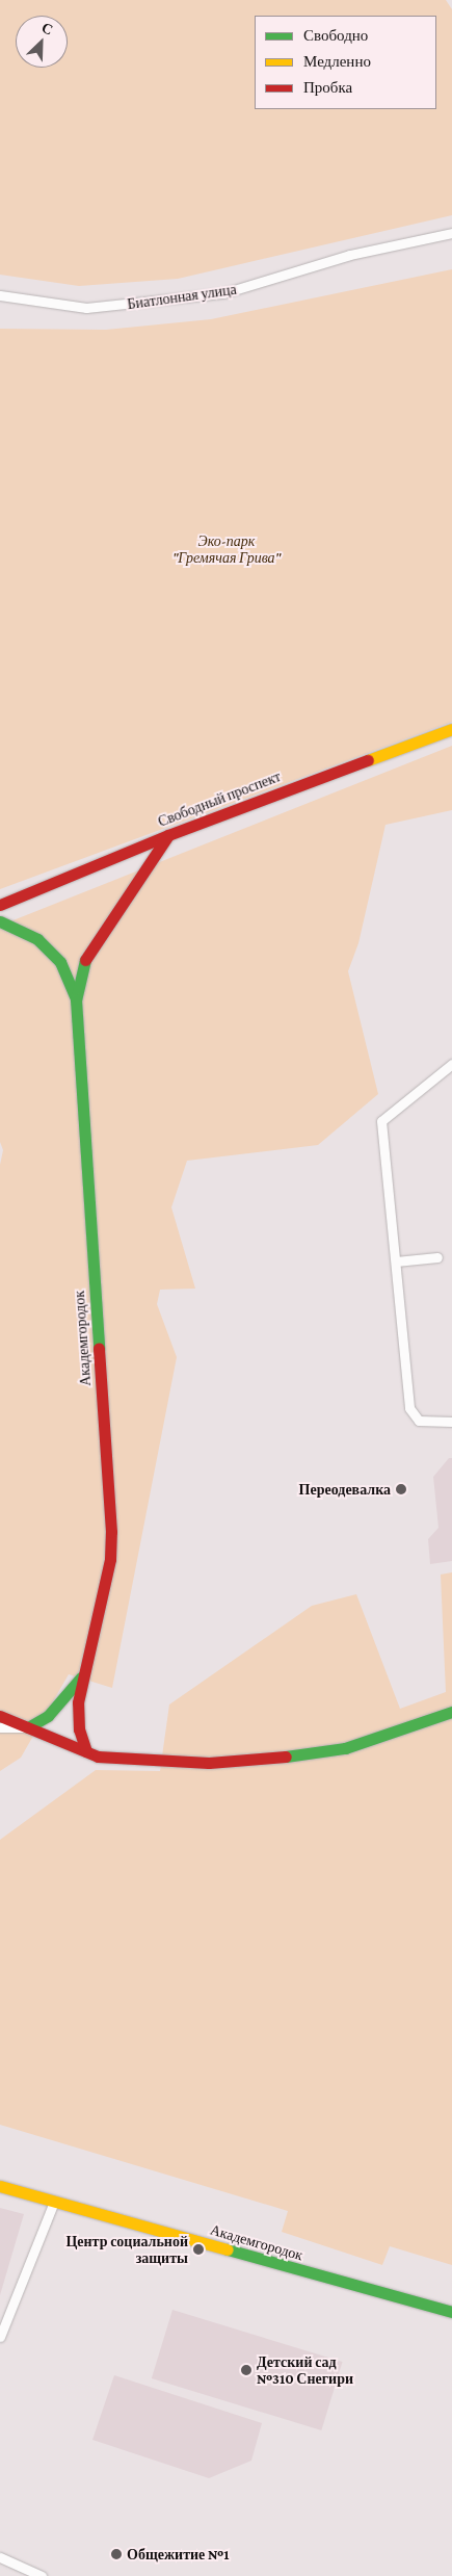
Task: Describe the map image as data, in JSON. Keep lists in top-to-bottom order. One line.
{"streets":{"main road":["Свободный проспект","Академгородок"],"street":["Биатлонная улица"]},"parks":["Эко-парк \"Гремячая Грива\""],"places":["Переодевалка","Центр социальной защиты","Детский сад №310 Снегири","Общежитие №1"],"legend":["Свободно","Медленно","Пробка"],"north":"top right"}
